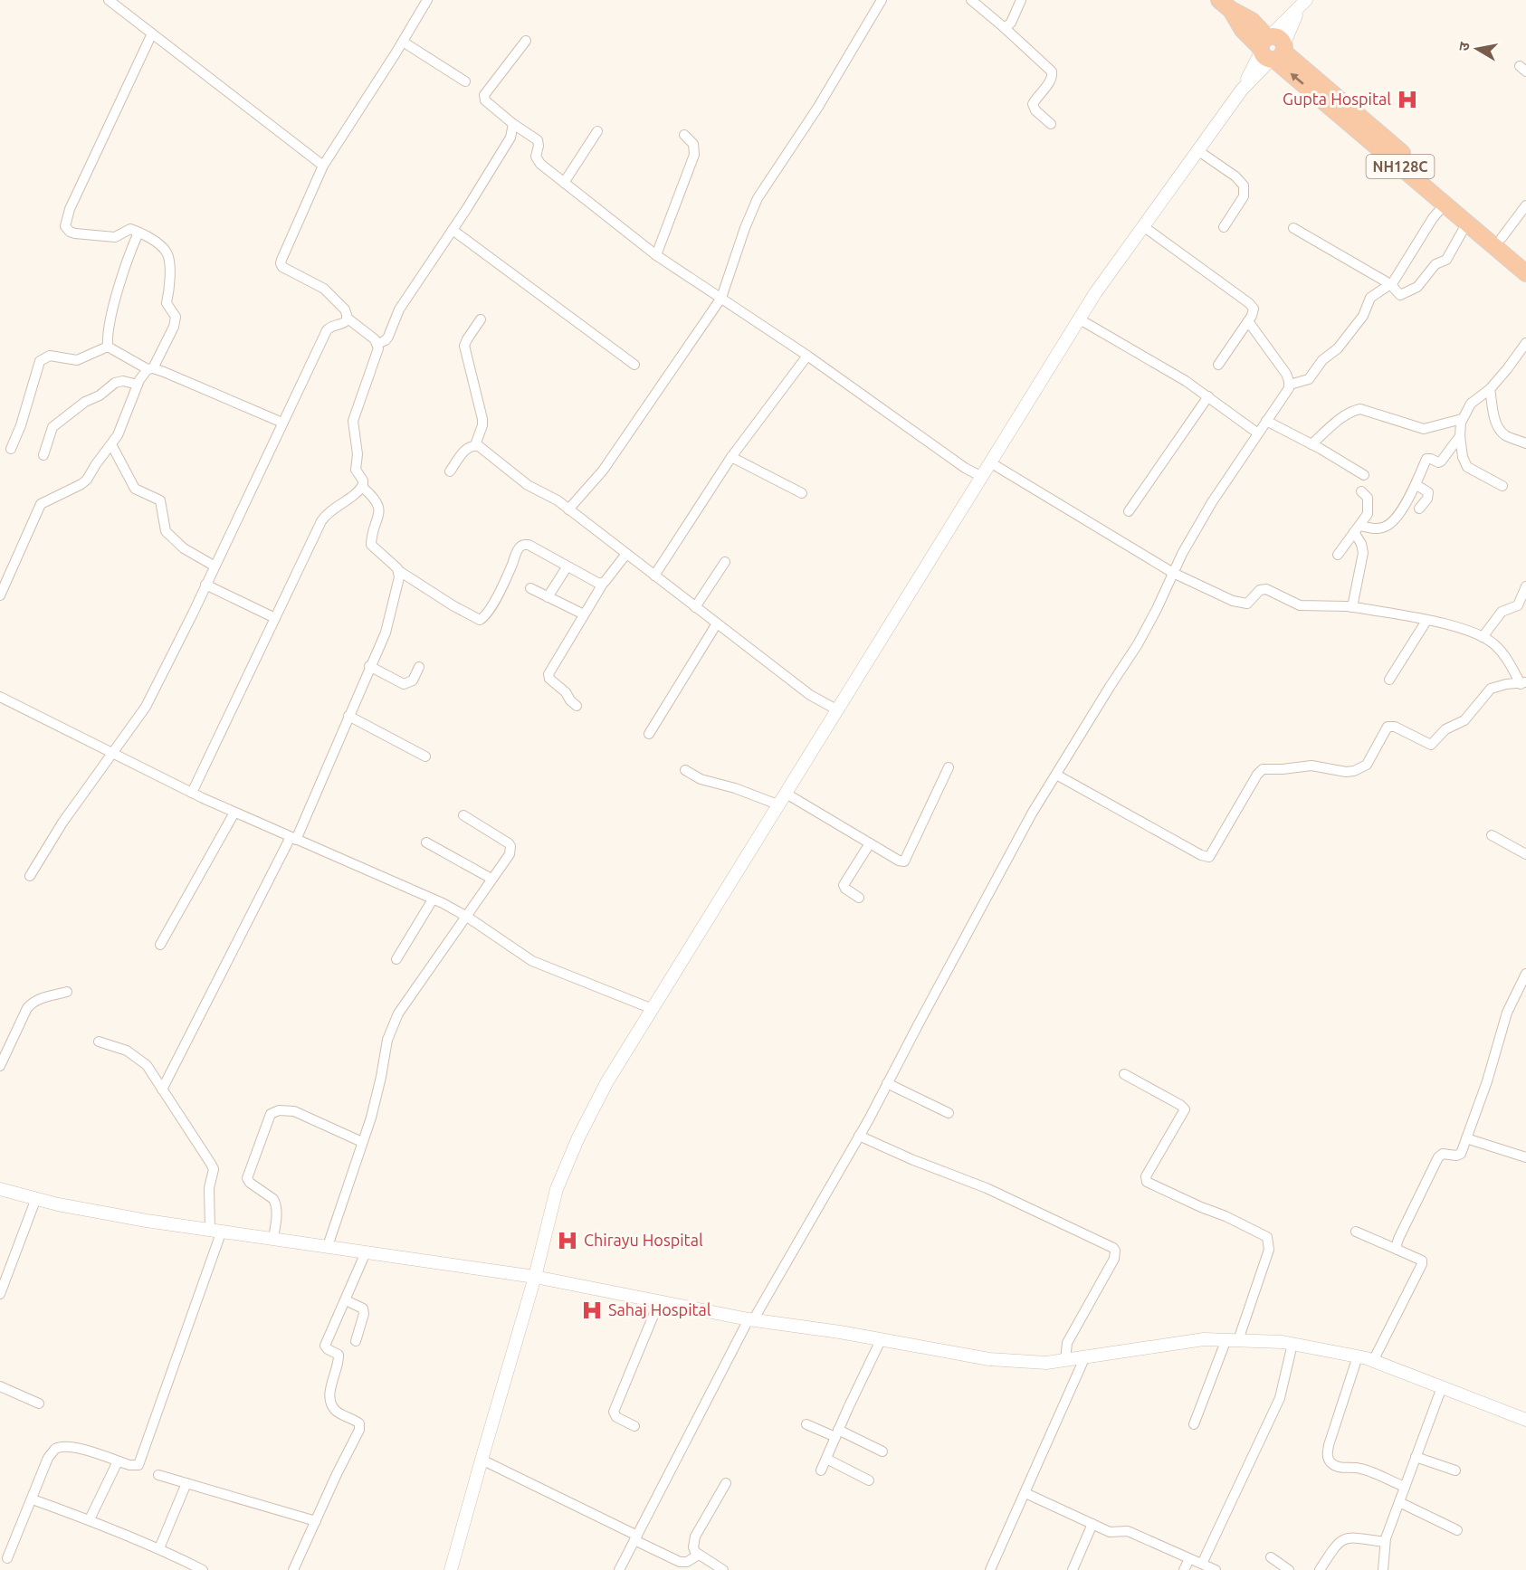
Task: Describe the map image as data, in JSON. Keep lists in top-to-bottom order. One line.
{"streets":{"highway":["NH128C"]},"places":{"hospital":["Gupta Hospital","Chirayu Hospital","Sahaj Hospital"]},"north":"left"}
